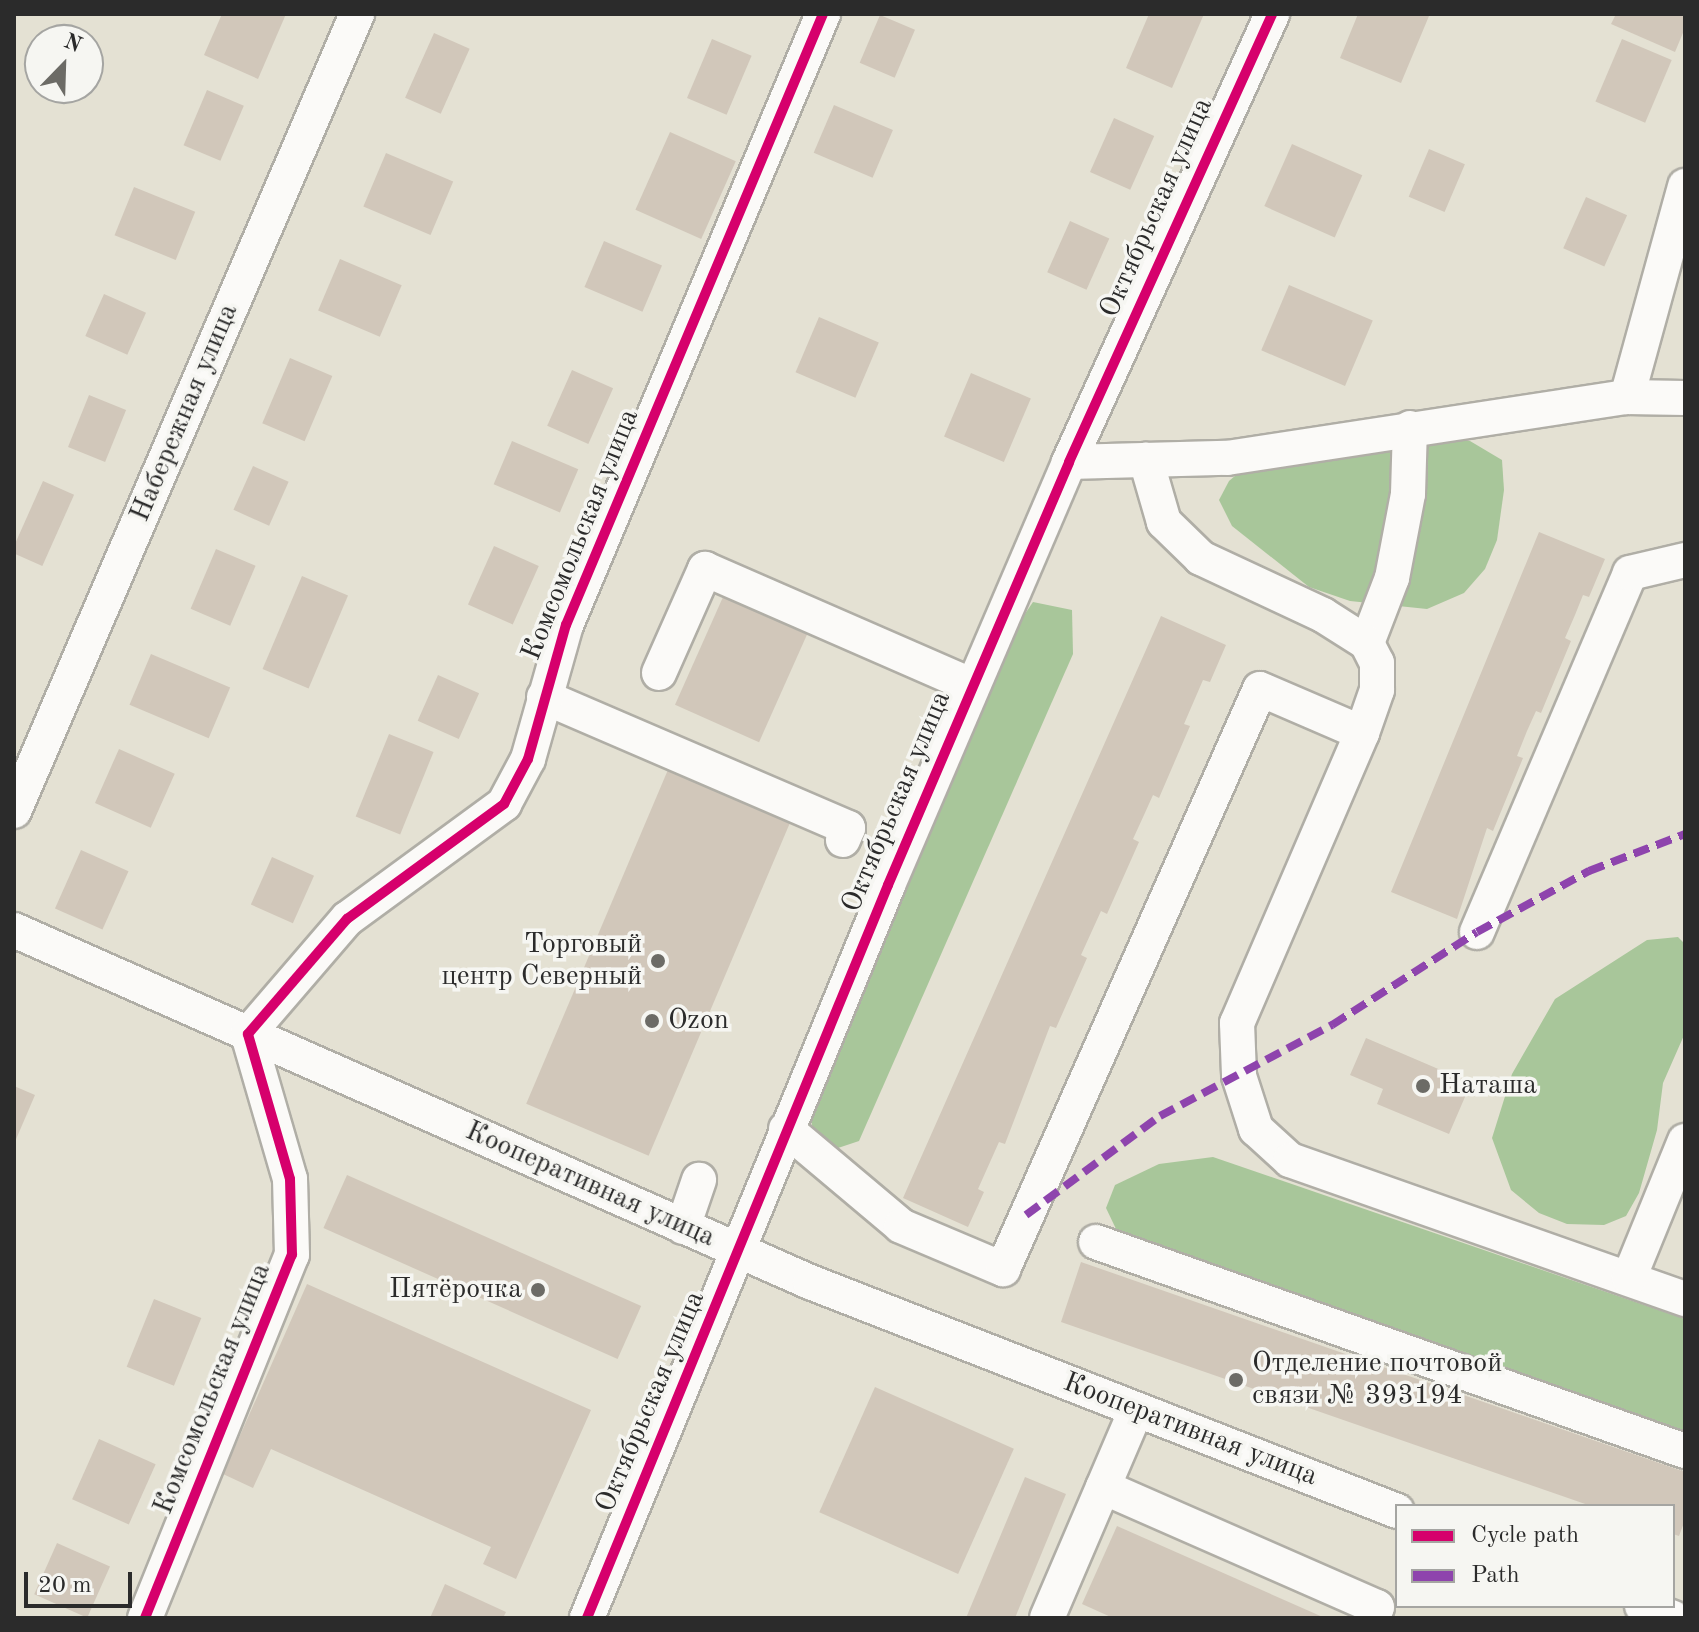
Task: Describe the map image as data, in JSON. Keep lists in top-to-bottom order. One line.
{"streets":{"street":["Октябрьская улица","Набережная улица","Комсомольская улица","Кооперативная улица"]},"crossings":[["Октябрьская улица","Кооперативная улица"],["Комсомольская улица","Кооперативная улица"]],"places":["Торговый центр Северный","Ozon","Наташа","Пятёрочка","Отделение почтовой связи № 393194"],"legend":["Cycle path","Path"],"scale_bar":"20 m","north":"top right"}
